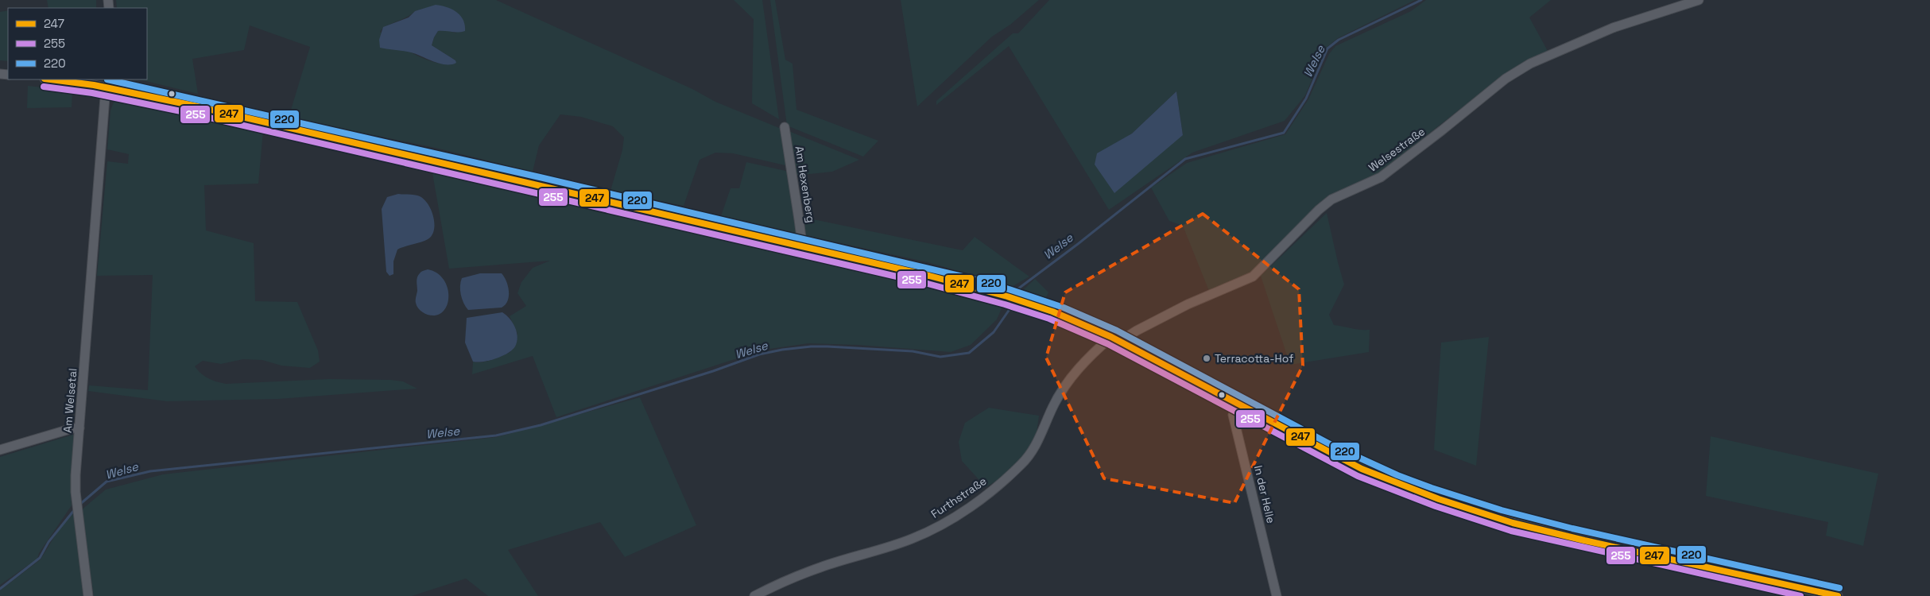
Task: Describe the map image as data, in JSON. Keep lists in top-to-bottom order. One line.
{"streets":{"street":["Welsestraße","Am Hexenberg","Am Welsetal","In der Helle","Furthstraße"]},"water":["Welse"],"places":["Terracotta-Hof"],"lines":["transit line 247","transit line 220","transit line 255"],"legend":["247","255","220"]}
